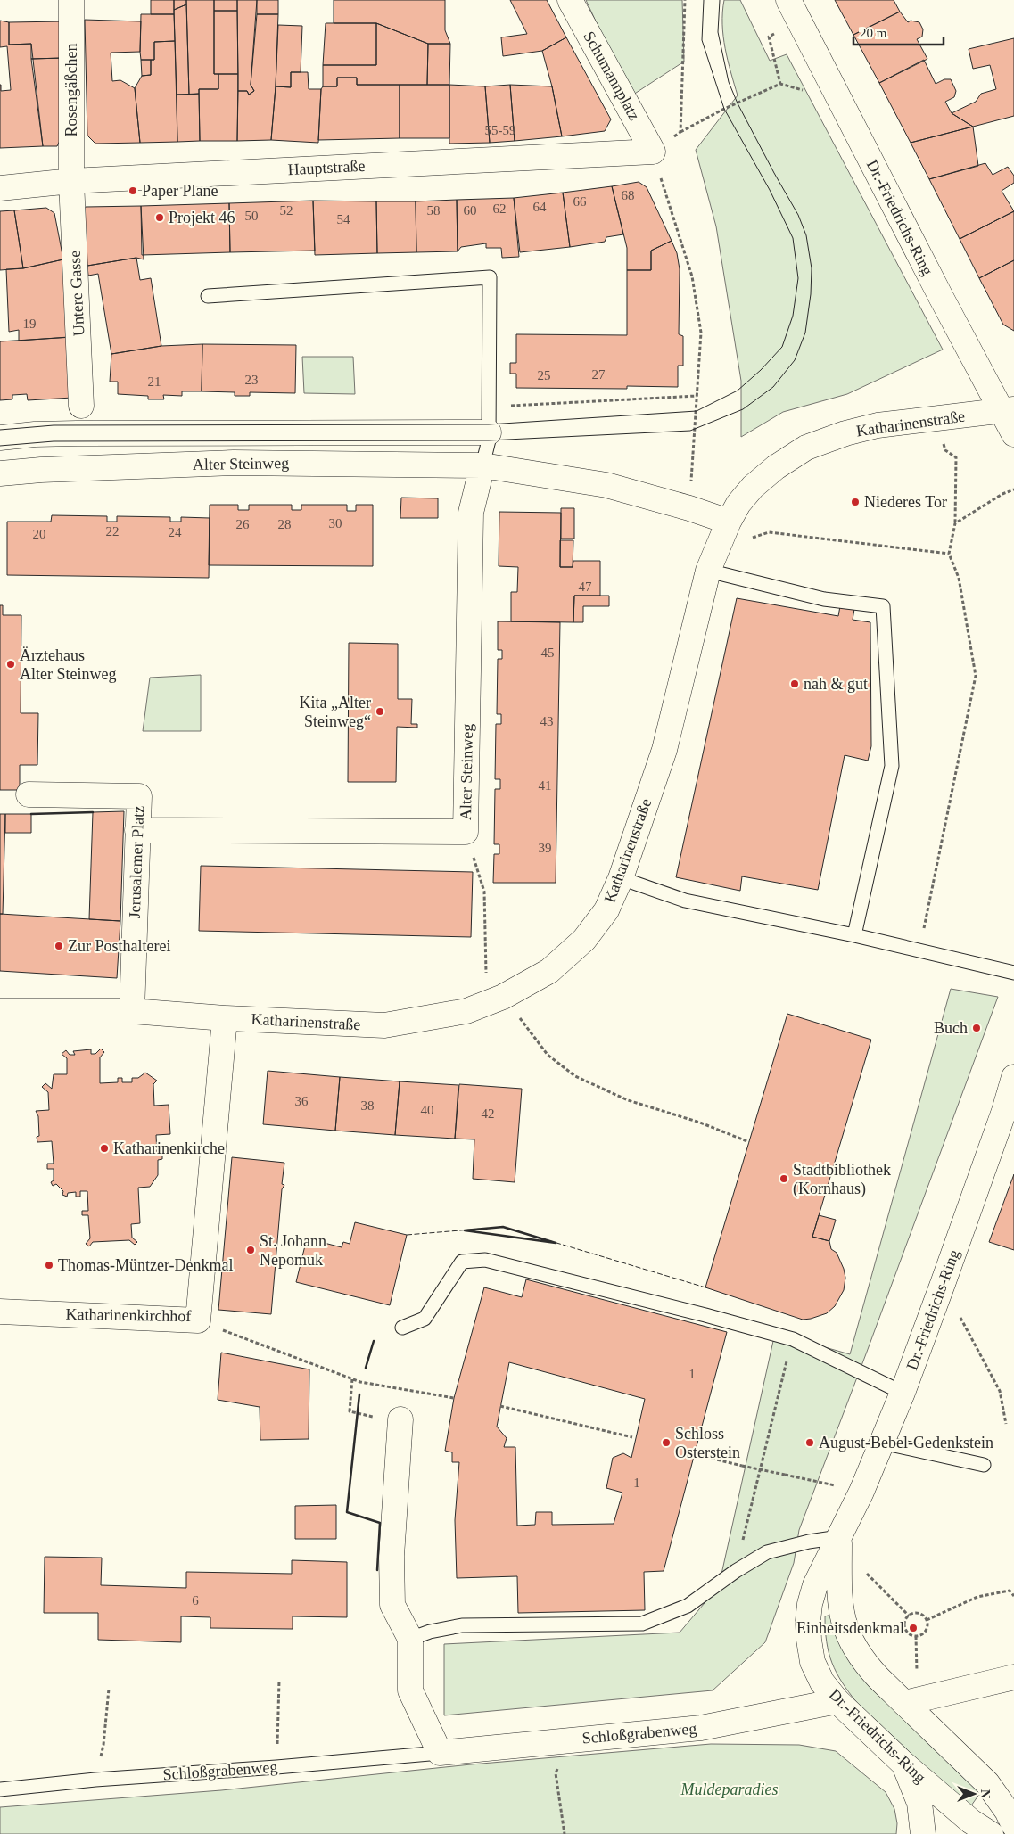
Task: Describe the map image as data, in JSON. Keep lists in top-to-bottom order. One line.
{"streets":{"street":["Schumannplatz","Rosengäßchen","Hauptstraße","Dr.-Friedrichs-Ring","Untere Gasse","Katharinenstraße","Alter Steinweg","Jerusalemer Platz","Katharinenkirchhof","Schloßgrabenweg"]},"crossings":[["Schumannplatz","Hauptstraße"],["Rosengäßchen","Hauptstraße"],["Rosengäßchen","Untere Gasse"],["Hauptstraße","Untere Gasse"],["Dr.-Friedrichs-Ring","Katharinenstraße"],["Dr.-Friedrichs-Ring","Schloßgrabenweg"],["Katharinenstraße","Alter Steinweg"],["Katharinenstraße","Jerusalemer Platz"],["Katharinenstraße","Katharinenkirchhof"],["Alter Steinweg","Jerusalemer Platz"]],"parks":["Muldeparadies"],"places":["Paper Plane","Projekt 46","Niederes Tor","Ärztehaus Alter Steinweg","nah & gut","Kita „Alter Steinweg“","Zur Posthalterei","Buch","Katharinenkirche","Stadtbibliothek (Kornhaus)","St. Johann Nepomuk","Thomas-Müntzer-Denkmal","Schloss Osterstein","August-Bebel-Gedenkstein","Einheitsdenkmal"],"house_numbers":["55-59","68","66","64","62","52","58","60","50","54","19","27","25","23","21","30","26","28","22","24","20","47","45","43","41","39","36","38","40","42","1","1","6"],"scale_bar":"20 m","north":"right"}
